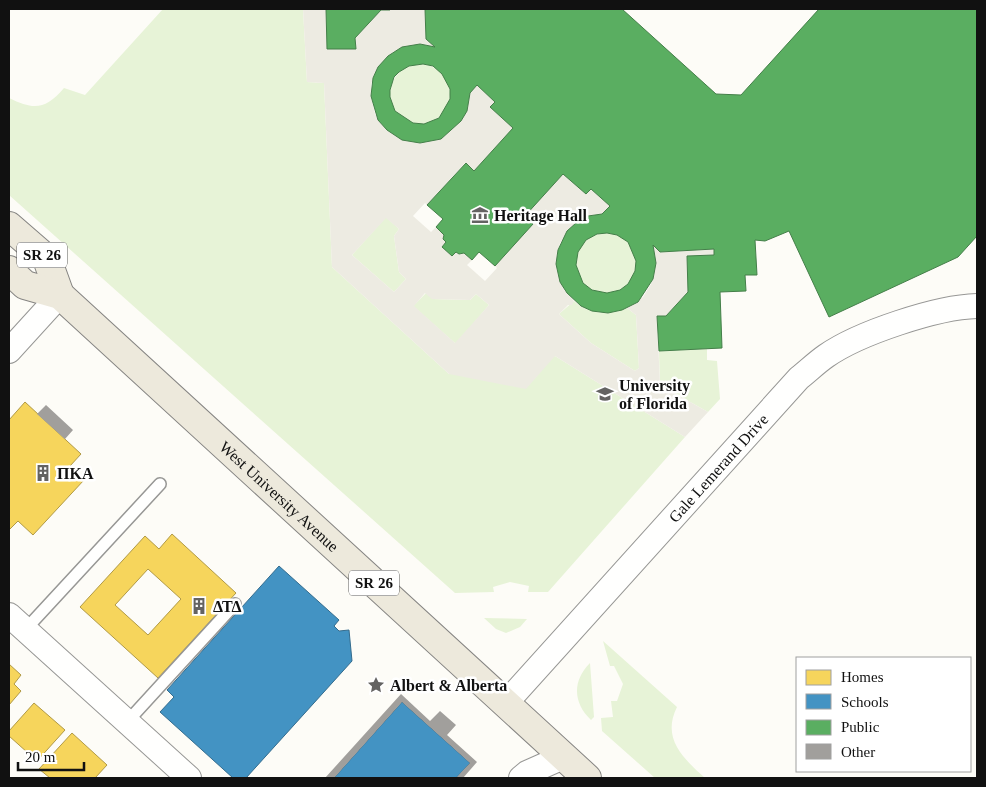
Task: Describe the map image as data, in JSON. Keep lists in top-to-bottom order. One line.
{"streets":{"main road":["SR 26","West University Avenue"],"street":["Gale Lemerand Drive"]},"crossings":[["Gale Lemerand Drive","West University Avenue"]],"places":{"museum":["Heritage Hall"],"school or university":["University of Florida"],"building":["ΠΚΑ","ΔΤΔ"],"place":["Albert & Alberta"]},"legend":["Homes","Schools","Public","Other"],"scale_bar":"20 m"}
